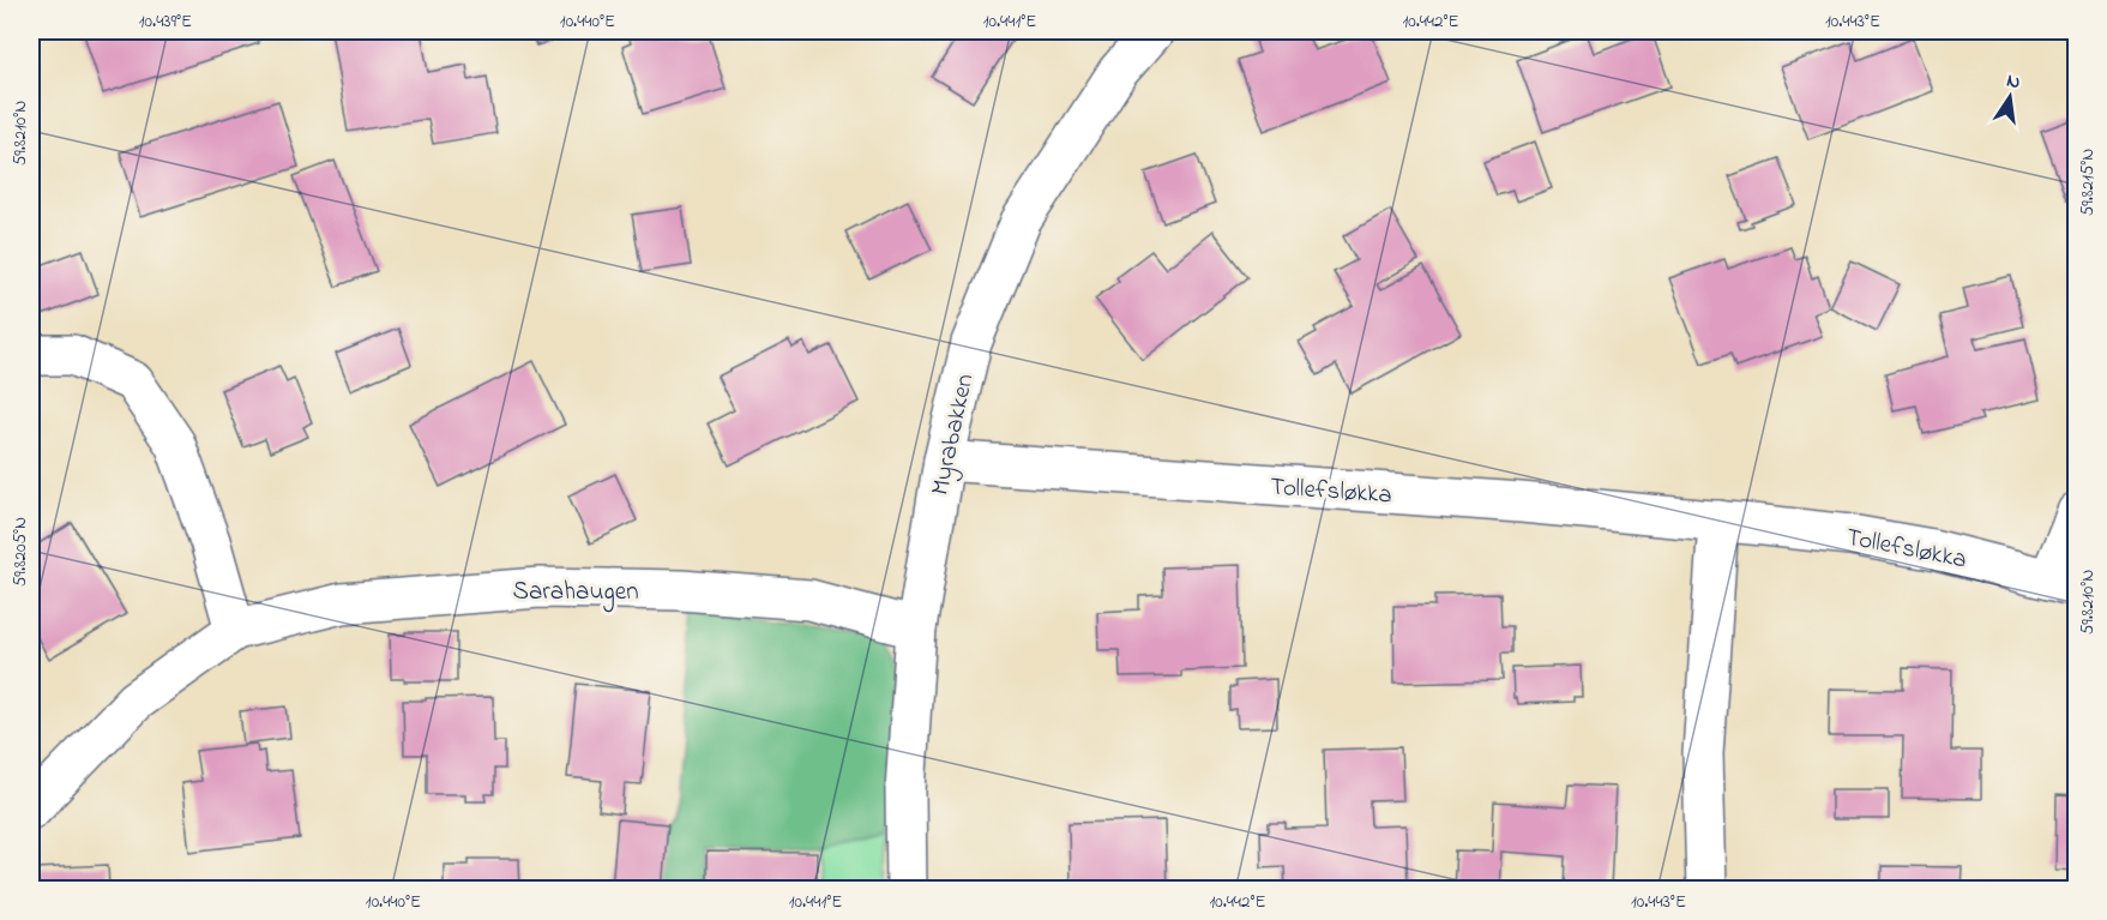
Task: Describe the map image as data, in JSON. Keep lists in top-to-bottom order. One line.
{"streets":{"street":["Myrabakken","Tollefsløkka","Sarahaugen"]},"crossings":[["Myrabakken","Tollefsløkka"],["Myrabakken","Sarahaugen"]],"north":"top","coordinates":["10.439°E","10.440°E","10.441°E","10.442°E","10.443°E","59.8210°N","59.8215°N","59.8205°N"]}
